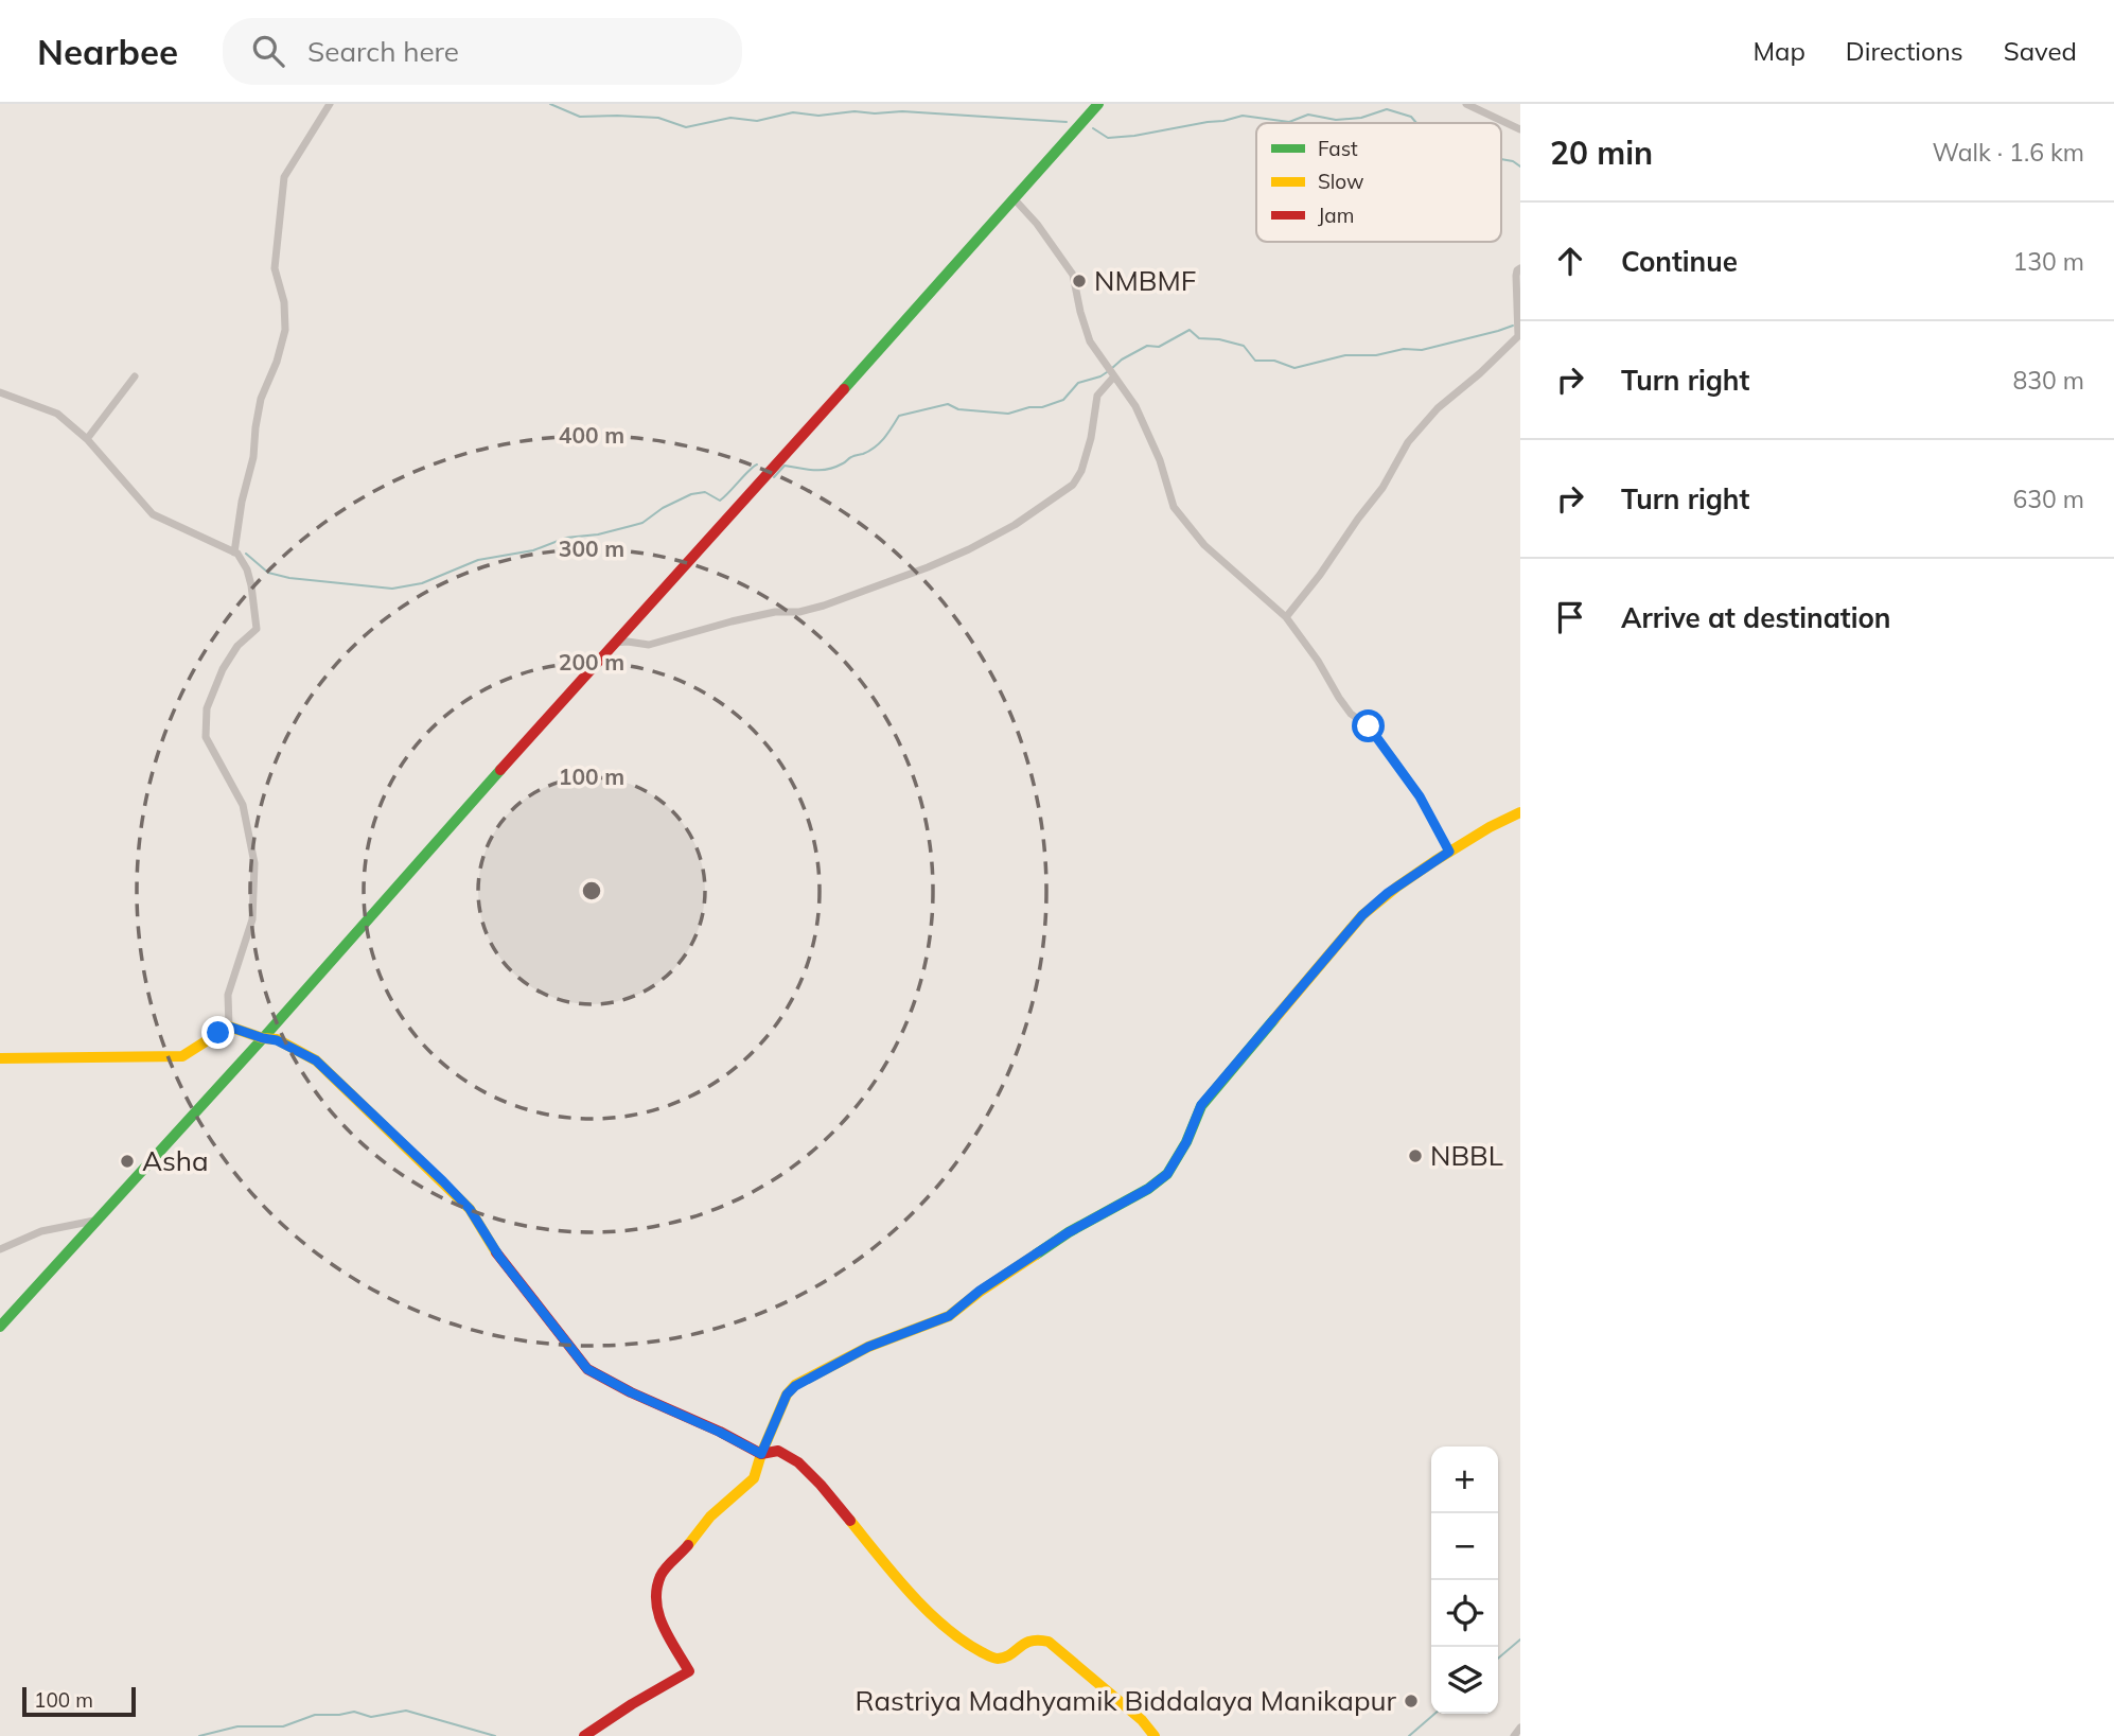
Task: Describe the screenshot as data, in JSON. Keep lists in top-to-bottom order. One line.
{"places":["NMBMF","NBBL","Asha","Rastriya Madhyamik Biddalaya Manikapur"],"legend":["Fast","Slow","Jam"],"scale_bar":"100 m","page":{"header":"Nearbee","search":"Search here","nav":["Map","Directions","Saved"],"heading":["20 min","Walk · 1.6 km"],"list":[["Continue","130 m"],["Turn right","830 m"],["Turn right","630 m"],"Arrive at destination"],"map_buttons":["+","−"],"scale":"100 m"},"rings":["400 m","300 m","200 m","100 m"]}
